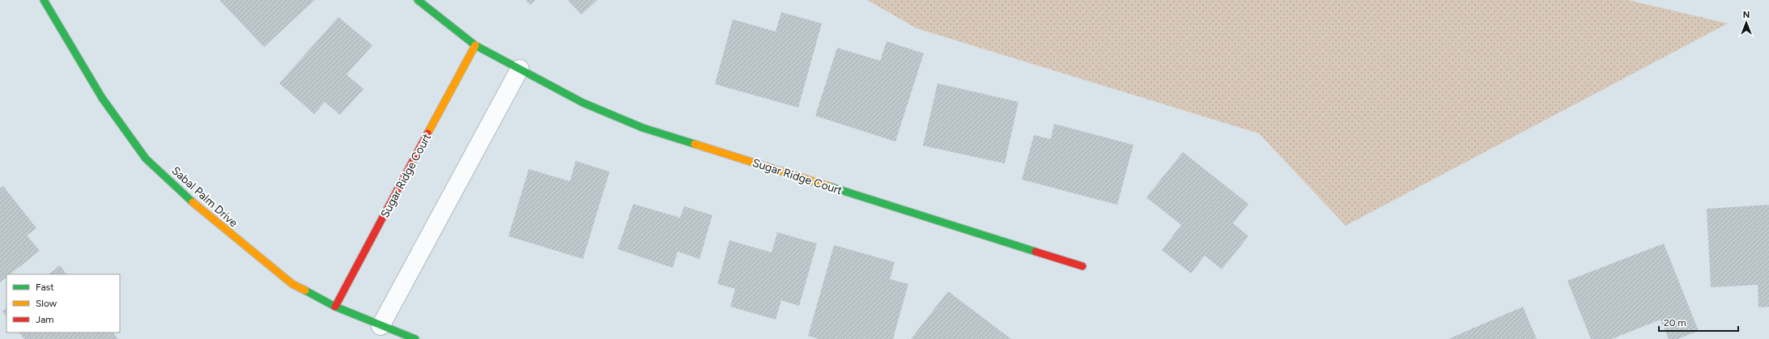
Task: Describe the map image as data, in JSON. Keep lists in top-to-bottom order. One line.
{"streets":{"street":["Sugar Ridge Court","Sabal Palm Drive"]},"crossings":[["Sugar Ridge Court","Sabal Palm Drive"]],"legend":["Fast","Slow","Jam"],"scale_bar":"20 m","north":"top"}
